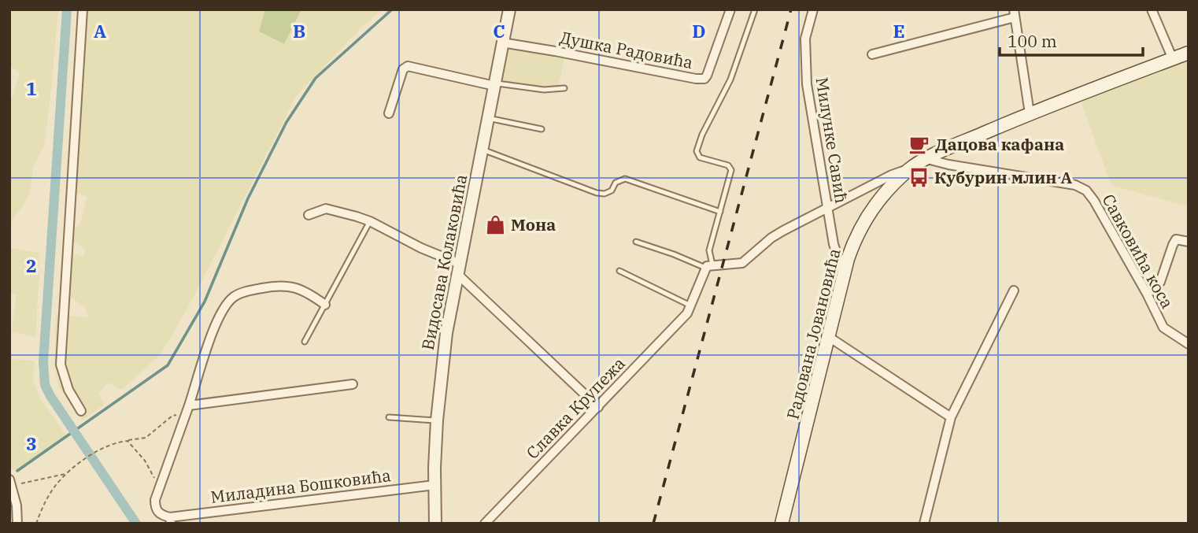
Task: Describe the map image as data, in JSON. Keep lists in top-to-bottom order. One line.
{"streets":{"main road":["Радована Јовановића"],"street":["Душка Радовића","Милунке Савић","Савковића коса","Видосава Колаковића","Славка Крупежа","Миладина Бошковића"]},"crossings":[["Душка Радовића","Видосава Колаковића"],["Милунке Савић","Радована Јовановића"],["Савковића коса","Радована Јовановића"],["Видосава Колаковића","Миладина Бошковића"]],"places":{"cafe":["Дацова кафана"],"bus stop":["Кубурин млин А"],"shop":["Мона"]},"scale_bar":"100 m","grid":{"columns":["A","B","C","D","E"],"rows":["1","2","3"]}}
